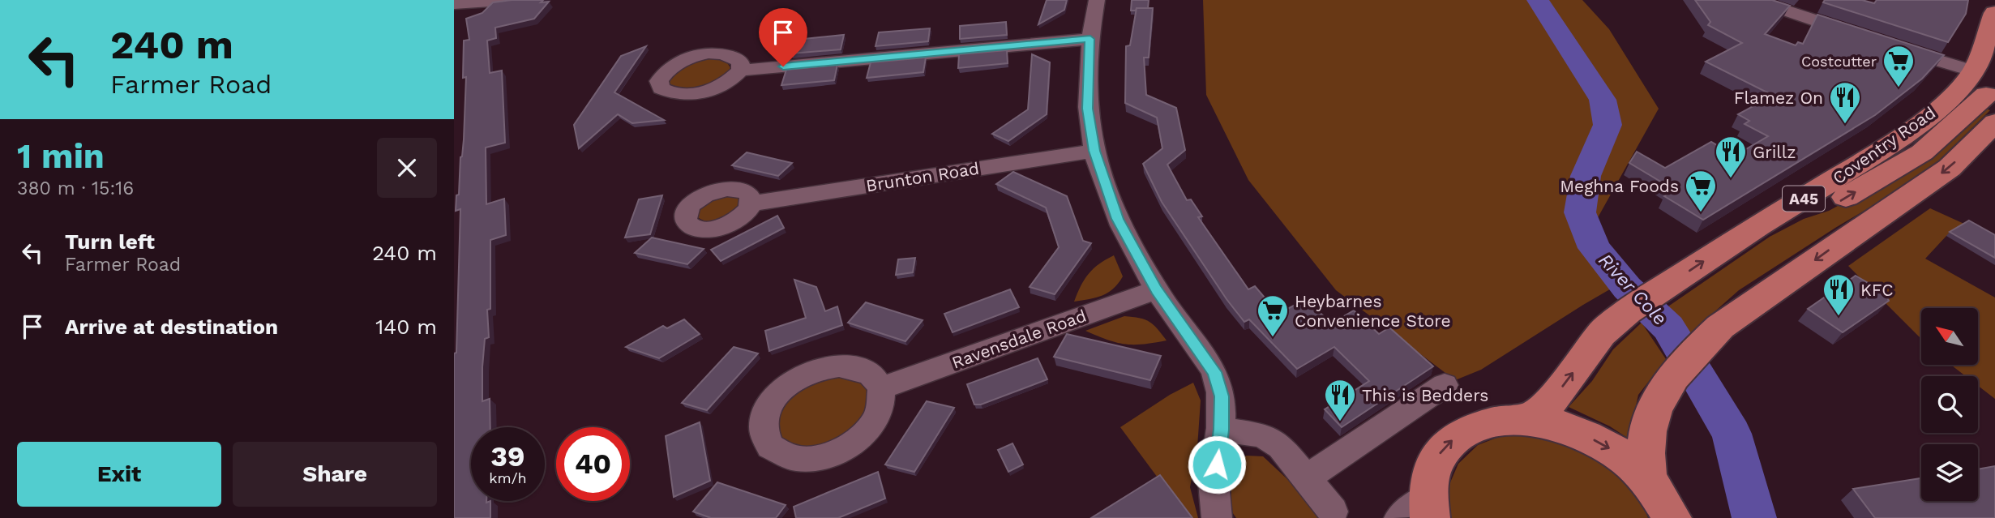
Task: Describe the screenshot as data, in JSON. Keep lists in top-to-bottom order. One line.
{"streets":{"street":["Brunton Road","Ravensdale Road"]},"water":["River Cole"],"places":{"supermarket":["Costcutter","Meghna Foods","Heybarnes Convenience Store"],"restaurant":["Flamez On","Grillz","KFC","This is Bedders"]},"north":"top left","page":{"turn":["240 m","Farmer Road"],"heading":["1 min","380 m · 15:16"],"list":[{"name":"Turn left","note":"Farmer Road","value":"240 m"},{"name":"Arrive at destination","value":"140 m"}],"speed":"39 km/h","limit":"40","buttons":["Exit","Share"]}}
